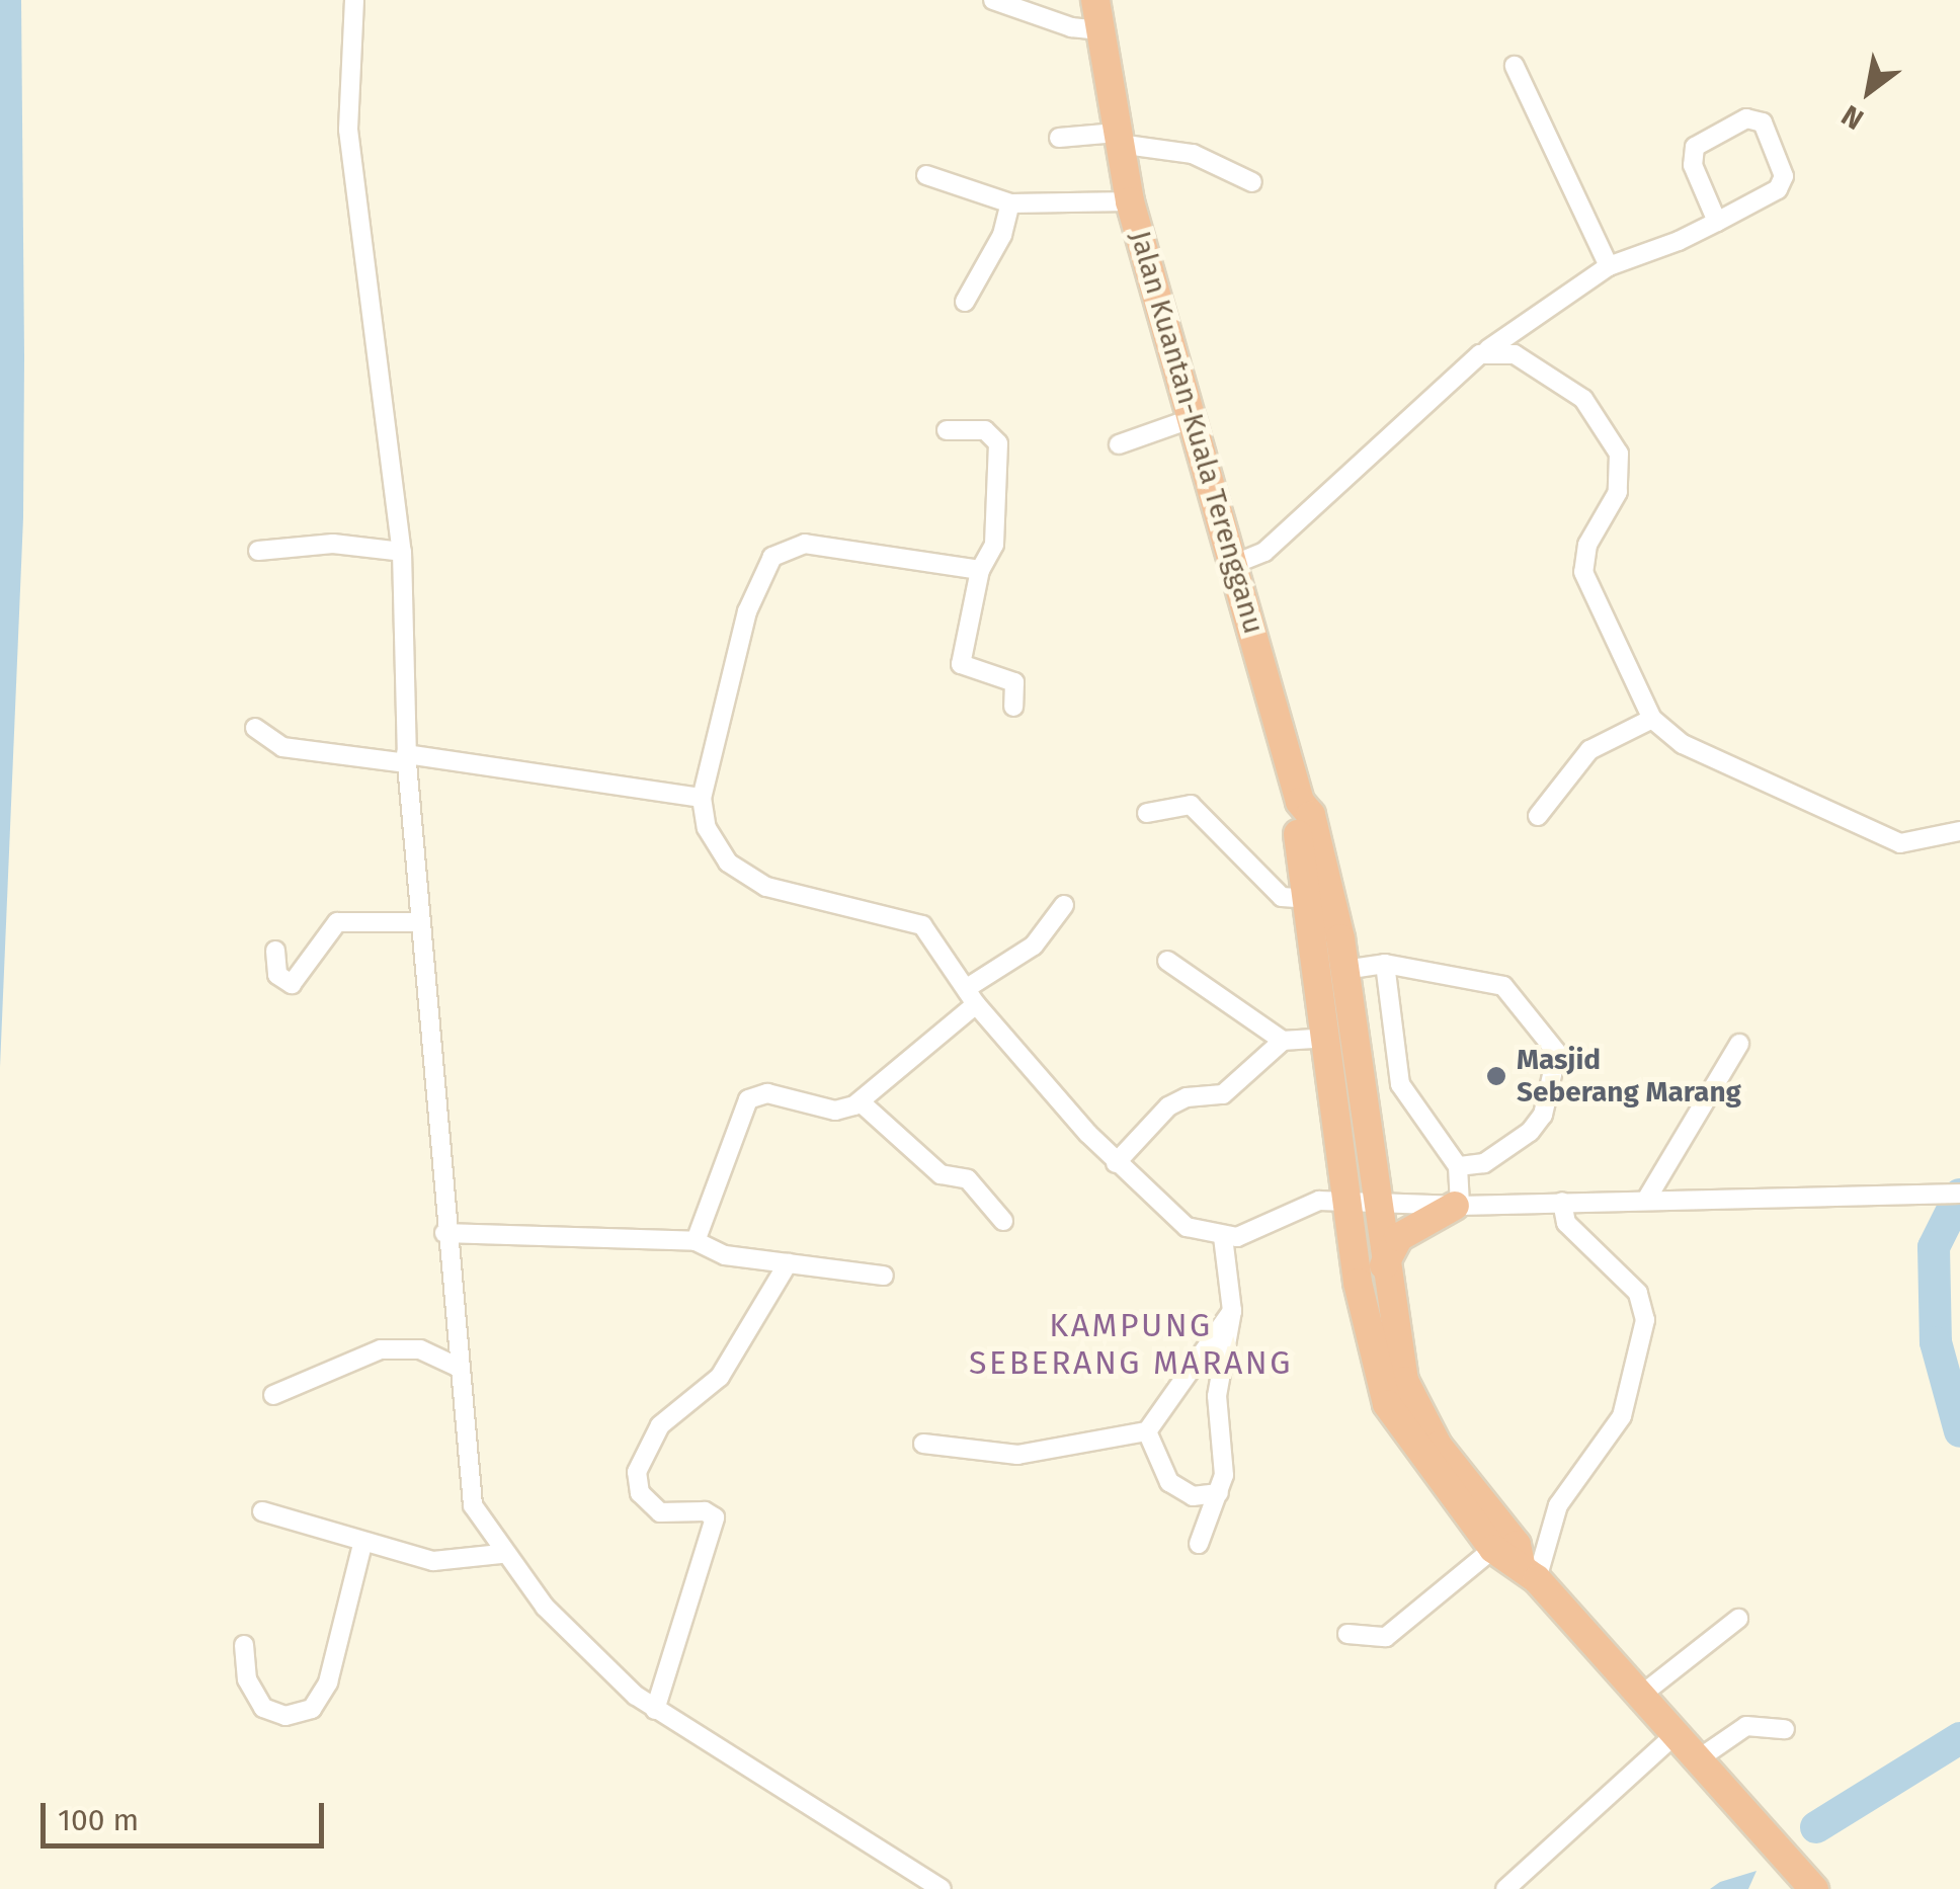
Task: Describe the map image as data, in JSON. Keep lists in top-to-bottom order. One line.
{"streets":{"highway":["Jalan Kuantan-Kuala Terengganu"]},"districts":["KAMPUNG SEBERANG MARANG"],"places":["Masjid Seberang Marang"],"scale_bar":"100 m","north":"bottom left"}
